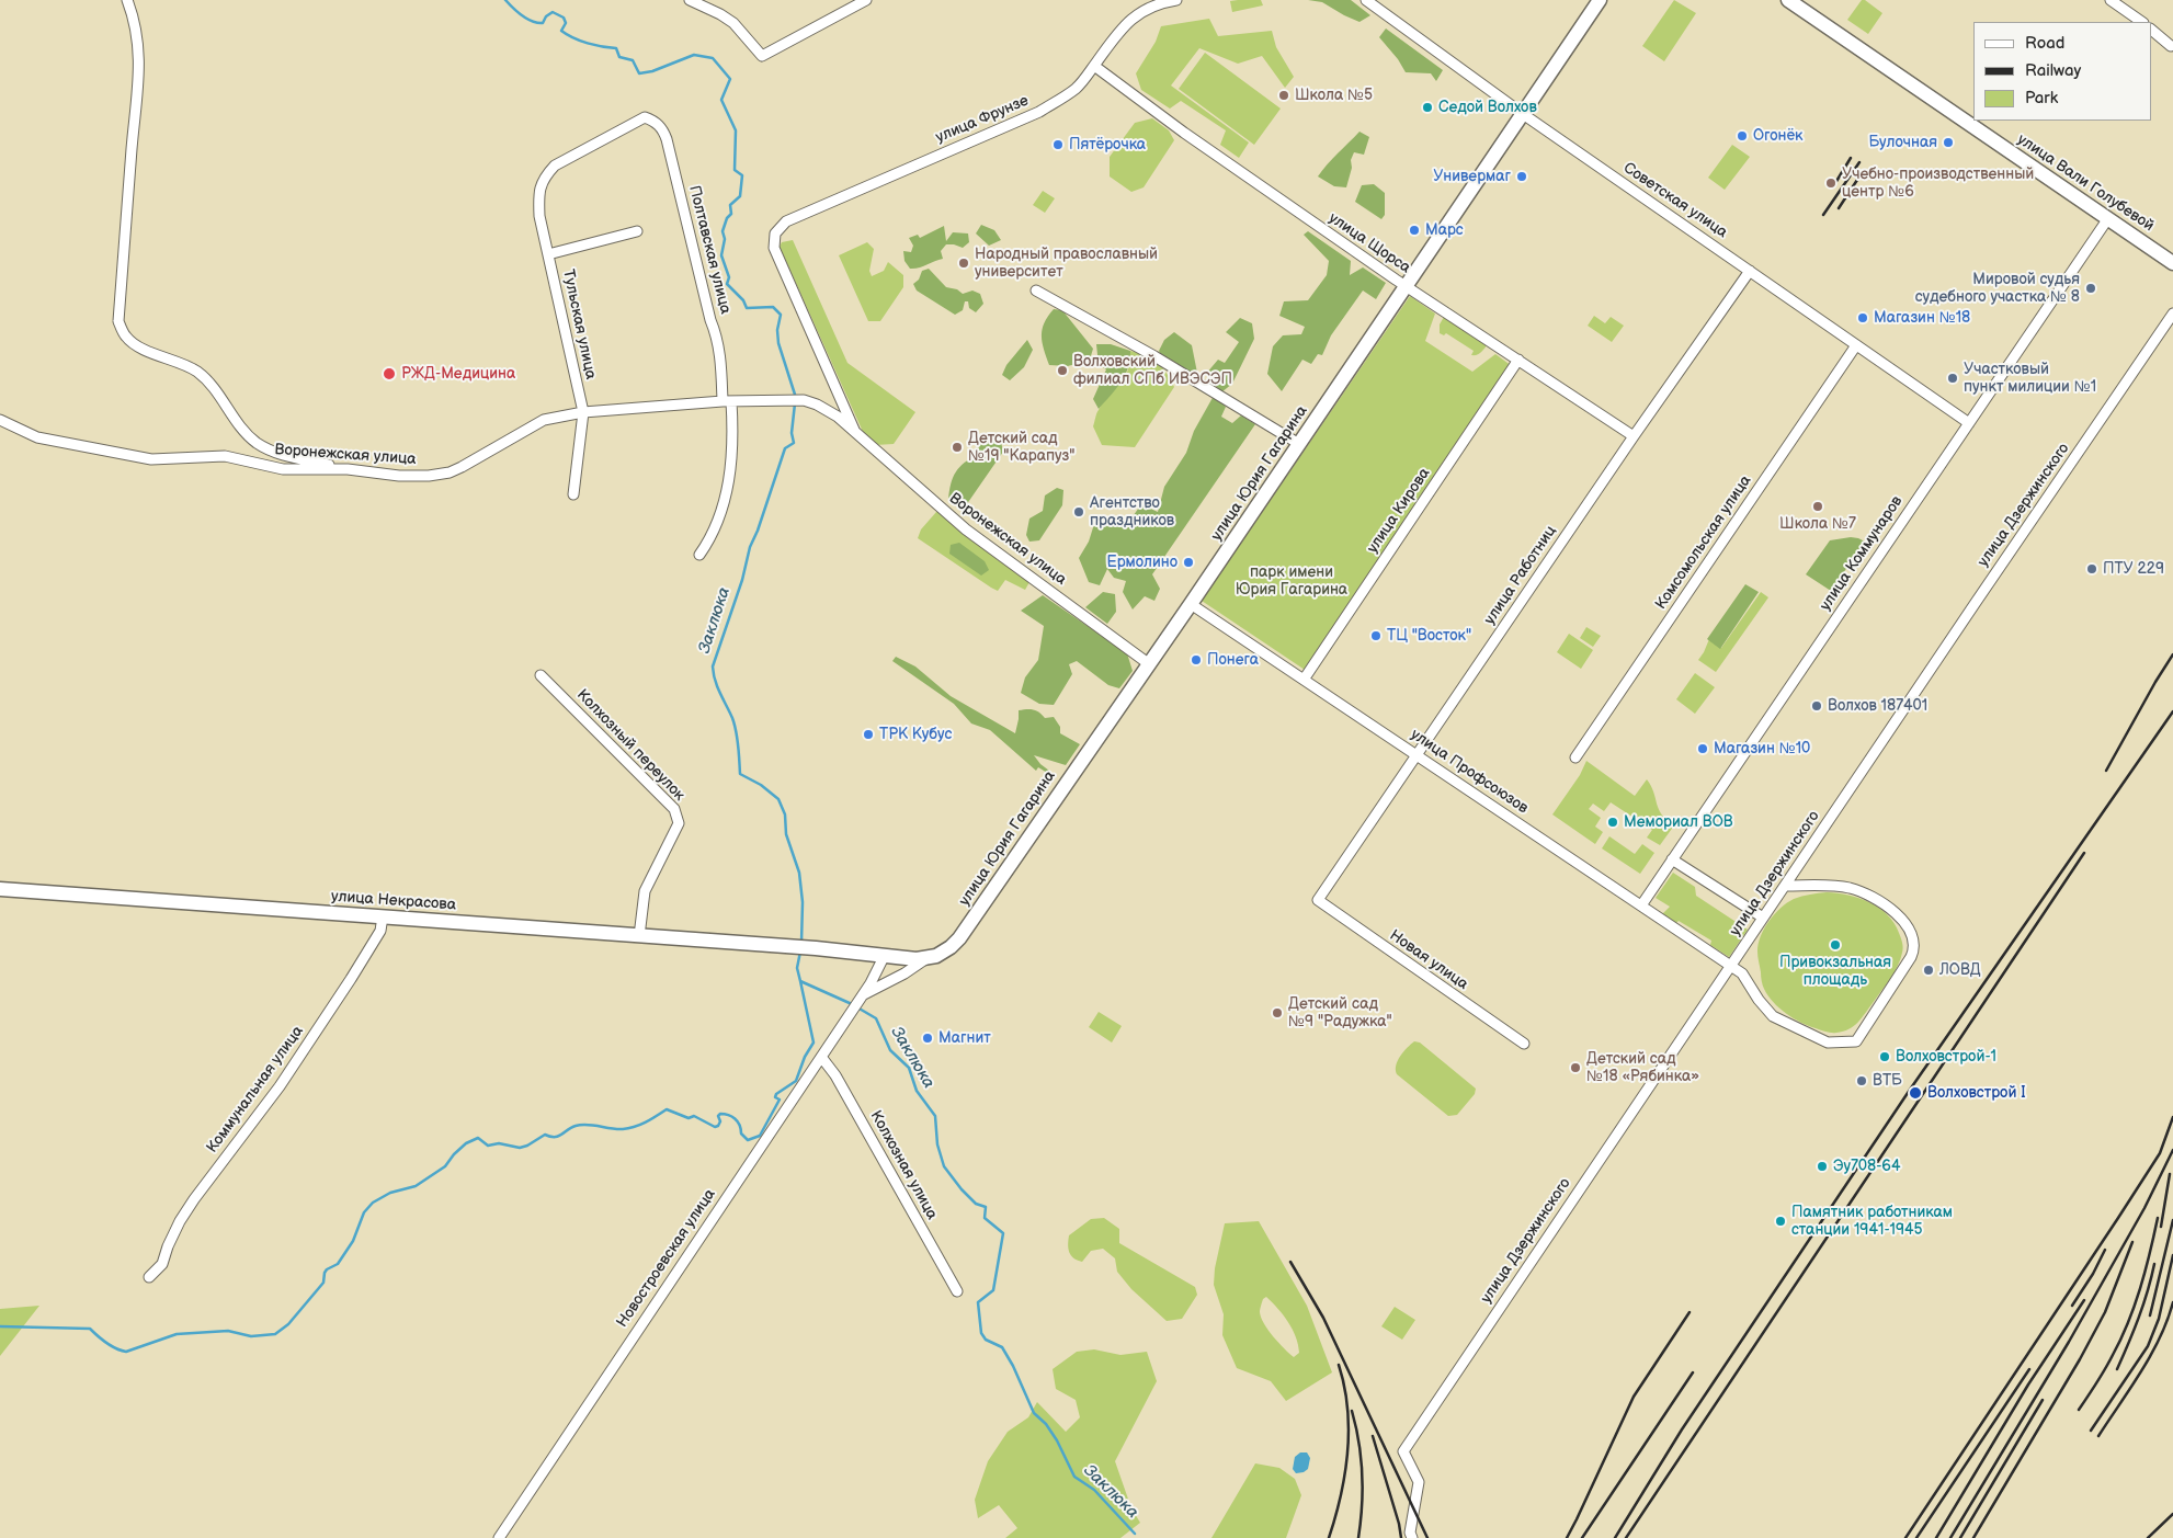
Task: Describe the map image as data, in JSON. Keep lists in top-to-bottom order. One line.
{"streets":{"main road":["улица Вали Голубевой","улица Юрия Гагарина","улица Некрасова"],"street":["улица Фрунзе","Советская улица","улица Щорса","Полтавская улица","Тульская улица","Воронежская улица","улица Дзержинского","улица Кирова","Комсомольская улица","улица Коммунаров","улица Работниц","Колхозный переулок","улица Профсоюзов","Новая улица","Коммунальная улица","Колхозная улица","Новостроевская улица"]},"crossings":[["улица Фрунзе","улица Щорса"],["улица Фрунзе","Воронежская улица"],["улица Вали Голубевой","улица Коммунаров"],["Советская улица","улица Юрия Гагарина"],["Советская улица","Комсомольская улица"],["Советская улица","улица Коммунаров"],["Советская улица","улица Работниц"],["улица Щорса","улица Юрия Гагарина"],["улица Щорса","улица Кирова"],["улица Щорса","улица Работниц"],["Полтавская улица","Тульская улица"],["Полтавская улица","Воронежская улица"],["Тульская улица","Воронежская улица"],["Воронежская улица","улица Юрия Гагарина"],["улица Юрия Гагарина","улица Профсоюзов"],["улица Юрия Гагарина","Новостроевская улица"],["улица Дзержинского","улица Профсоюзов"],["улица Кирова","улица Профсоюзов"],["улица Коммунаров","улица Профсоюзов"],["улица Работниц","улица Профсоюзов"],["улица Работниц","Новая улица"],["Колхозный переулок","улица Некрасова"],["улица Некрасова","Коммунальная улица"],["улица Некрасова","Новостроевская улица"],["Колхозная улица","Новостроевская улица"]],"water":["Заклюка"],"parks":["парк имени Юрия Гагарина"],"places":["Школа №5","Седой Волхов","Огонёк","Булочная","Пятёрочка","Универмаг","Учебно-производственный центр №6","Марс","Народный православный университет","Мировой судья судебного участка № 8","Магазин №18","Волховский филиал СПб ИВЭСЭП","РЖД-Медицина","Участковый пункт милиции №1","Детский сад №19 \"Карапуз\"","Школа №7","Агентство праздников","Ермолино","ПТУ 229","ТЦ \"Восток\"","Понега","Волхов 187401","ТРК Кубус","Магазин №10","Мемориал ВОВ","Привокзальная площадь","ЛОВД","Детский cад №9 \"Радужка\"","Магнит","Волховстрой-1","Детский сад №18 «Рябинка»","ВТБ","Волховстрой I","Эу708-64","Памятник работникам станции 1941-1945"],"legend":["Road","Railway","Park"]}
